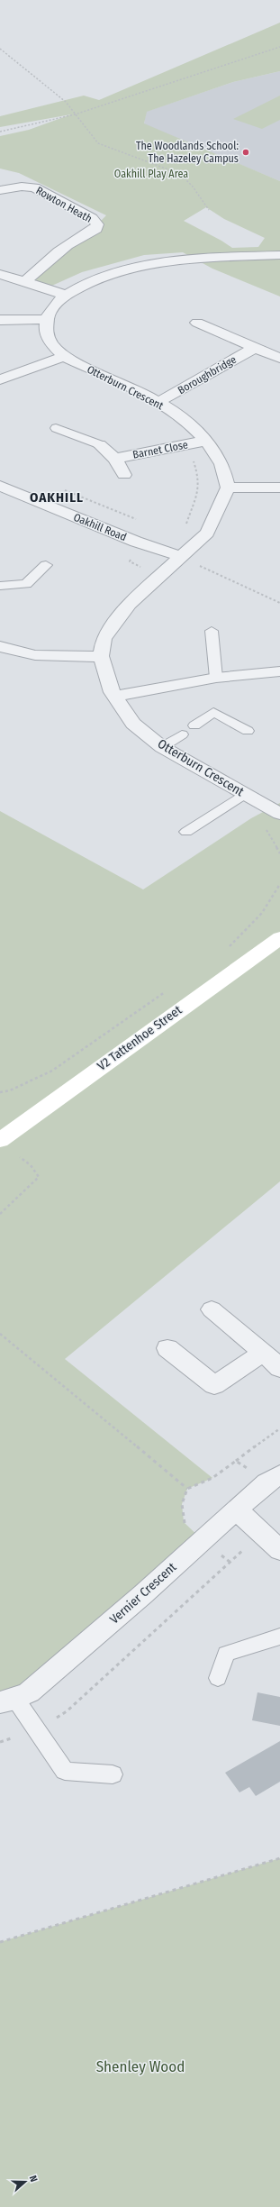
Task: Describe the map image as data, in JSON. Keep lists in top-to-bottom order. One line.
{"streets":{"street":["Rowton Heath","Boroughbridge","Otterburn Crescent","Barnet Close","Oakhill Road","V2 Tattenhoe Street","Vernier Crescent"]},"crossings":[["Boroughbridge","Otterburn Crescent"],["Otterburn Crescent","Barnet Close"]],"districts":["OAKHILL"],"parks":["Oakhill Play Area","Shenley Wood"],"places":["The Woodlands School: The Hazeley Campus"],"north":"right"}
